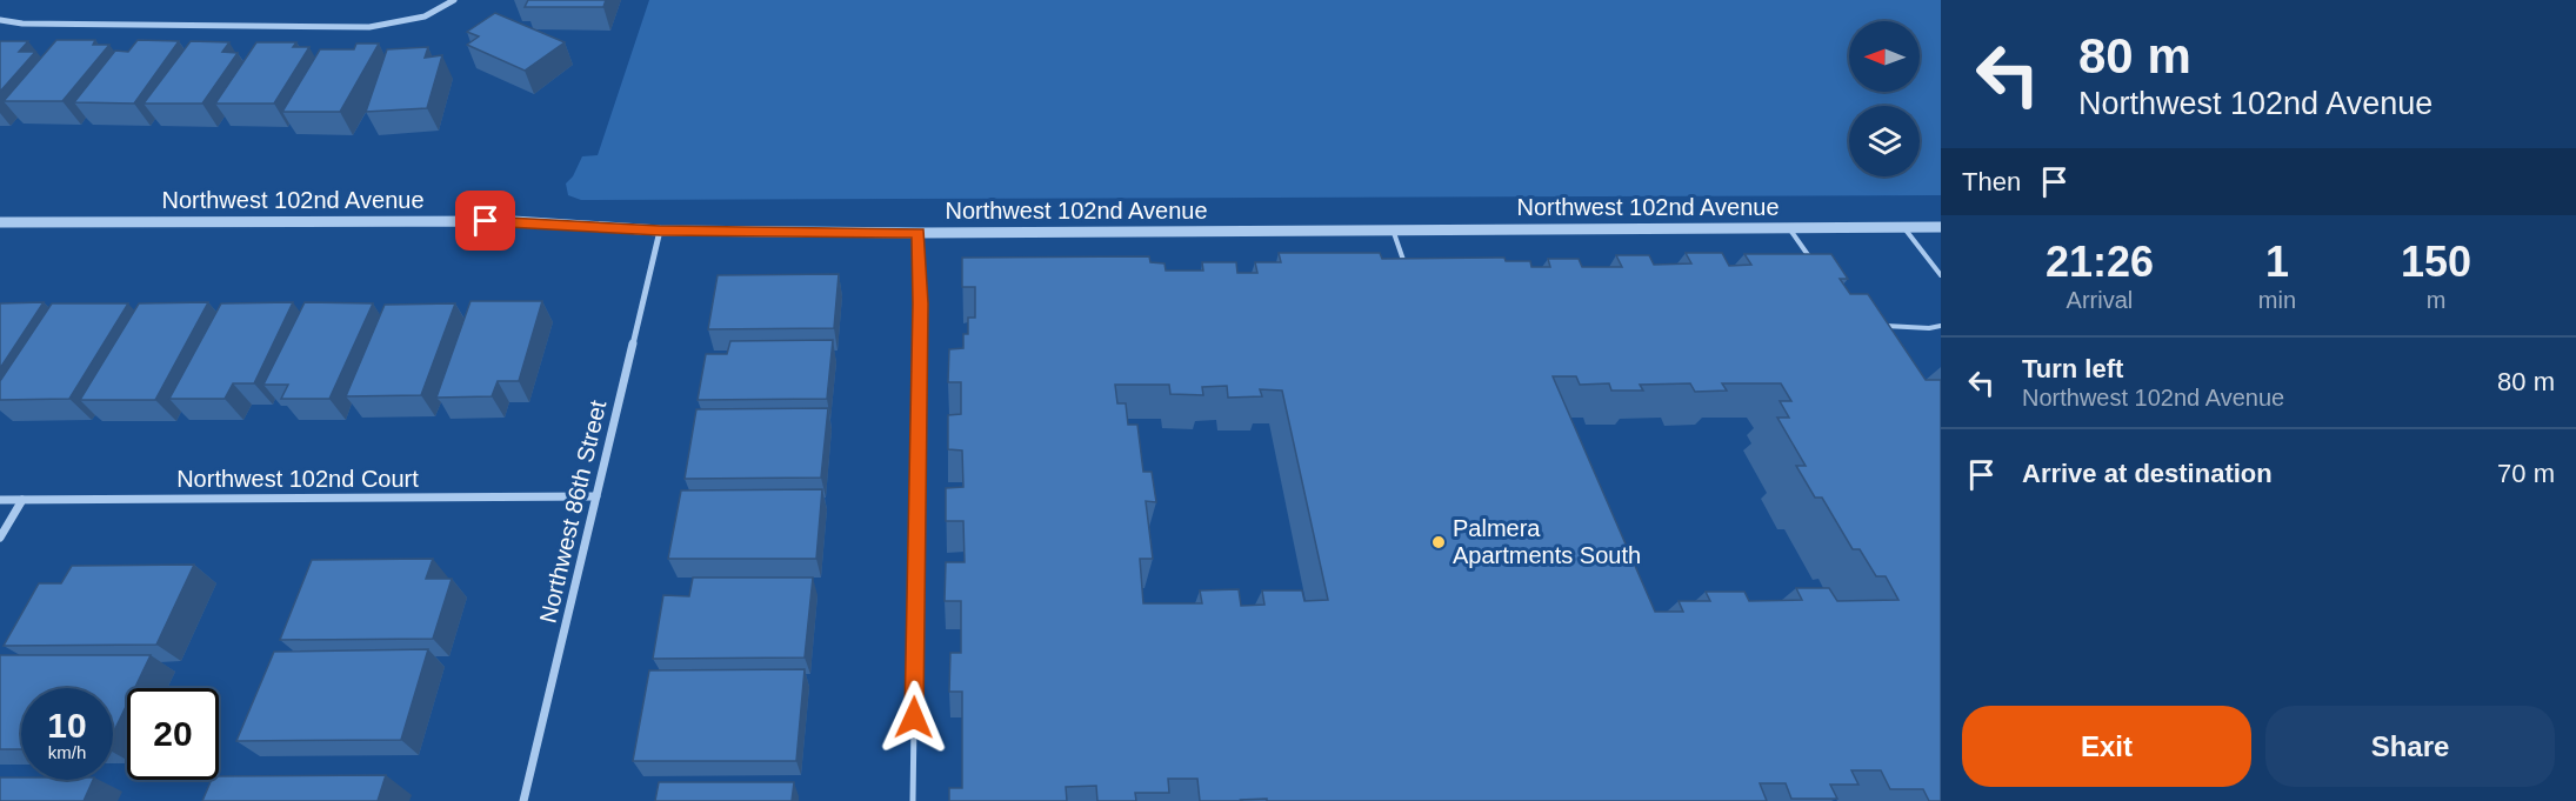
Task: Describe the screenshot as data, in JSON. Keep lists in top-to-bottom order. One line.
{"streets":{"street":["Northwest 102nd Avenue","Northwest 102nd Court","Northwest 86th Street"]},"crossings":[["Northwest 102nd Avenue","Northwest 86th Street"],["Northwest 102nd Court","Northwest 86th Street"]],"places":["Palmera Apartments South"],"north":"left","page":{"turn":["80 m","Northwest 102nd Avenue"],"then":"Then","eta":["21:26","Arrival","1","min","150","m"],"list":[{"name":"Turn left","note":"Northwest 102nd Avenue","value":"80 m"},{"name":"Arrive at destination","value":"70 m"}],"speed":"10 km/h","limit":"20","buttons":["Exit","Share"]}}
